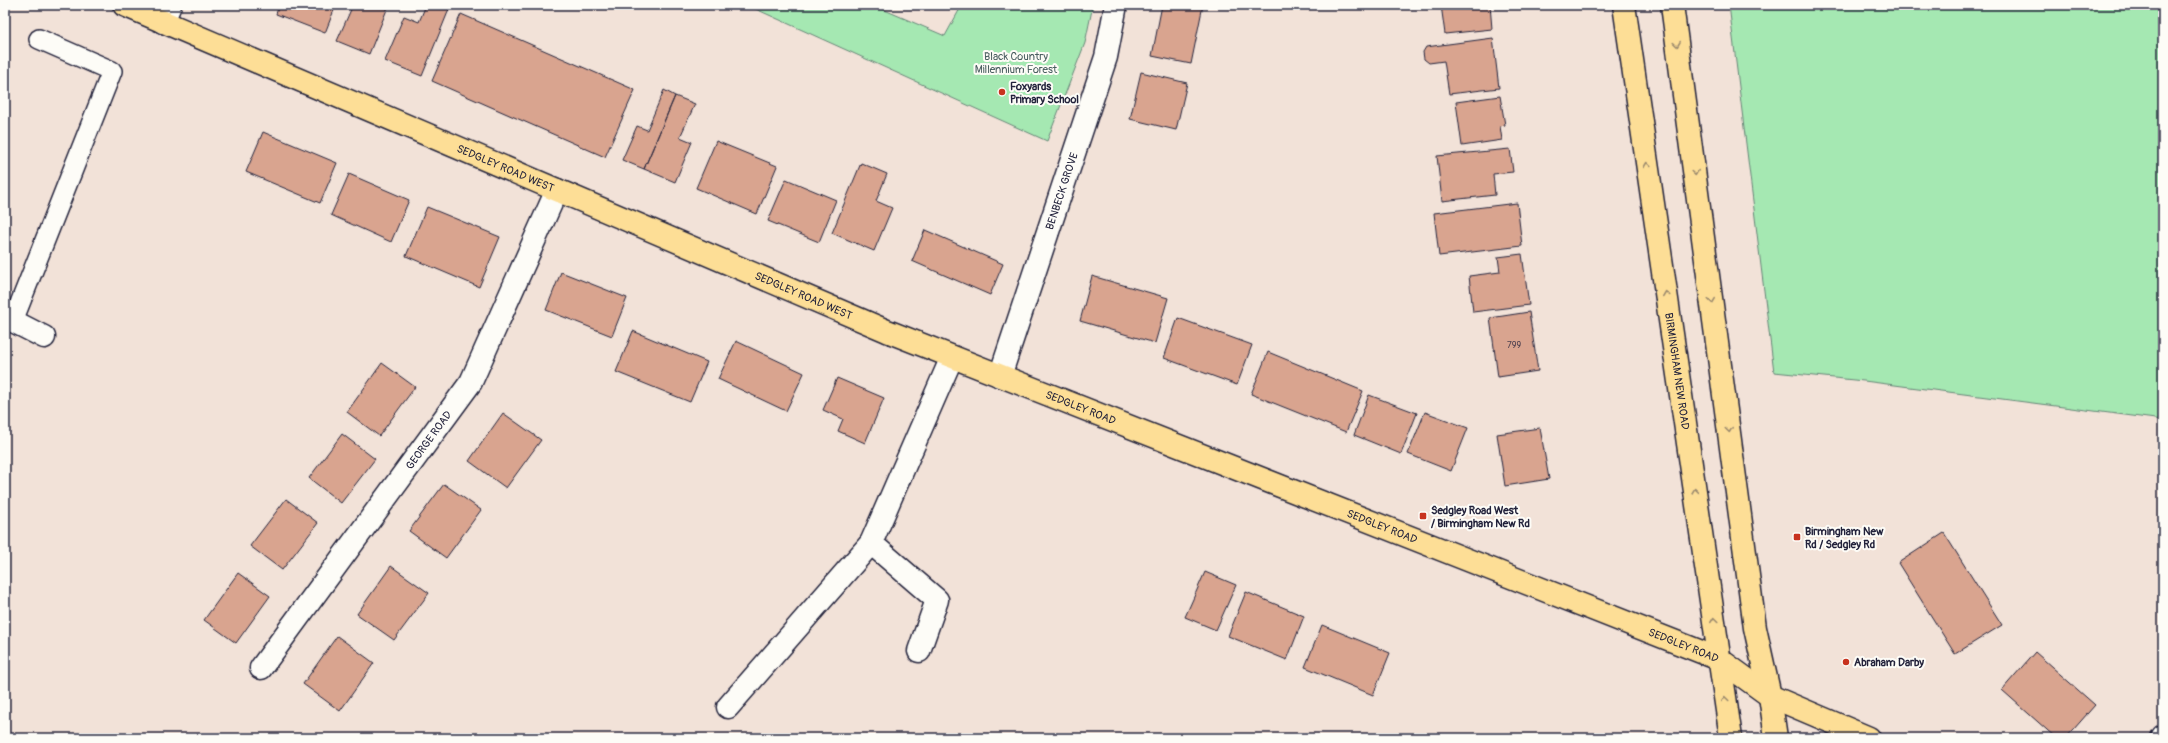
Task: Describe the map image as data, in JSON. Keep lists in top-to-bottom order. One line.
{"streets":{"main road":["SEDGLEY ROAD WEST","BIRMINGHAM NEW ROAD","SEDGLEY ROAD"],"street":["BENBECK GROVE","GEORGE ROAD"]},"crossings":[["SEDGLEY ROAD WEST","SEDGLEY ROAD"],["SEDGLEY ROAD WEST","GEORGE ROAD"],["BENBECK GROVE","SEDGLEY ROAD"],["BIRMINGHAM NEW ROAD","SEDGLEY ROAD"]],"parks":["Black Country Millennium Forest"],"places":{"other":["Foxyards Primary School","Abraham Darby"],"transit":["Sedgley Road West / Birmingham New Rd","Birmingham New Rd / Sedgley Rd"]},"house_numbers":["799"]}
